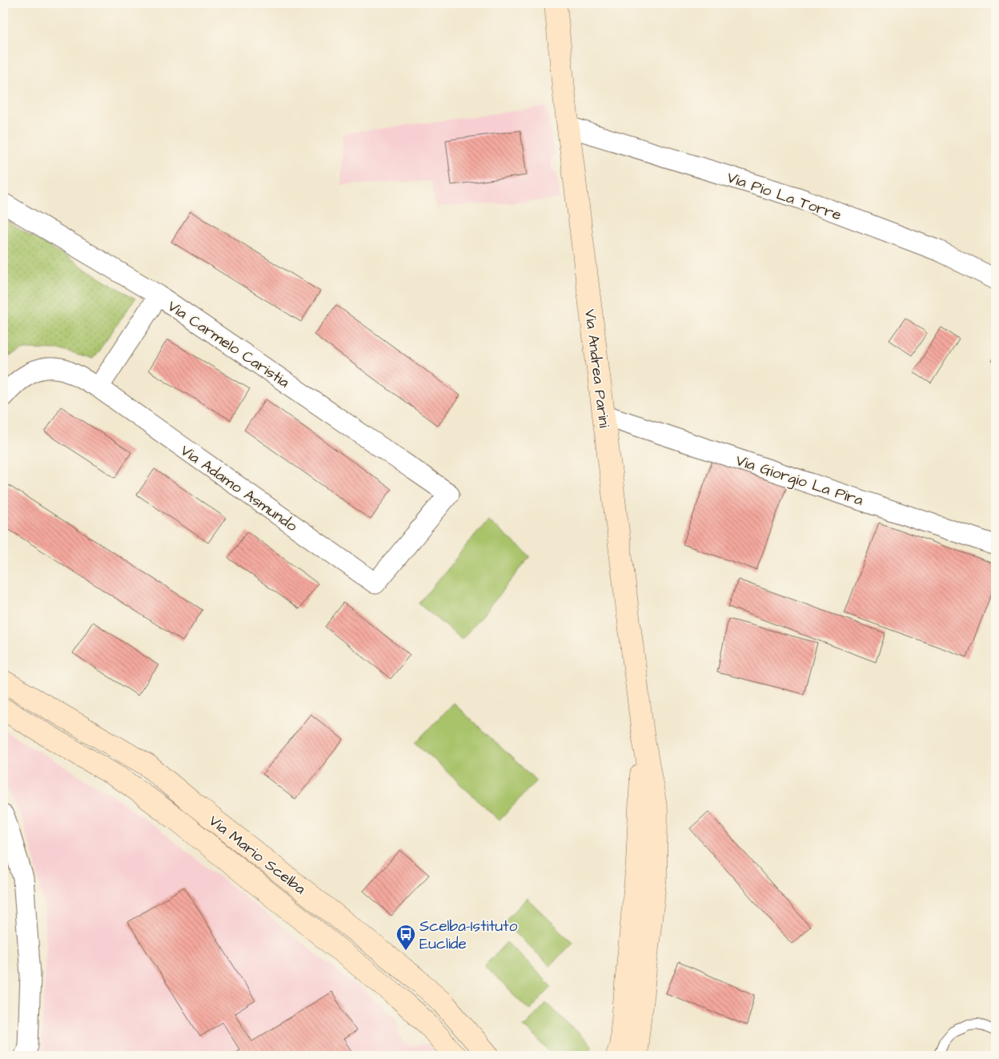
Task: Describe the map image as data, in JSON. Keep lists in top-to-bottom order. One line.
{"streets":{"main road":["Via Andrea Parini","Via Mario Scelba"],"street":["Via Pio La Torre","Via Carmelo Caristia","Via Giorgio La Pira","Via Adamo Asmundo"]},"crossings":[["Via Pio La Torre","Via Andrea Parini"],["Via Carmelo Caristia","Via Adamo Asmundo"],["Via Andrea Parini","Via Giorgio La Pira"]],"places":{"bus stop":["Scelba-Istituto Euclide"]}}
